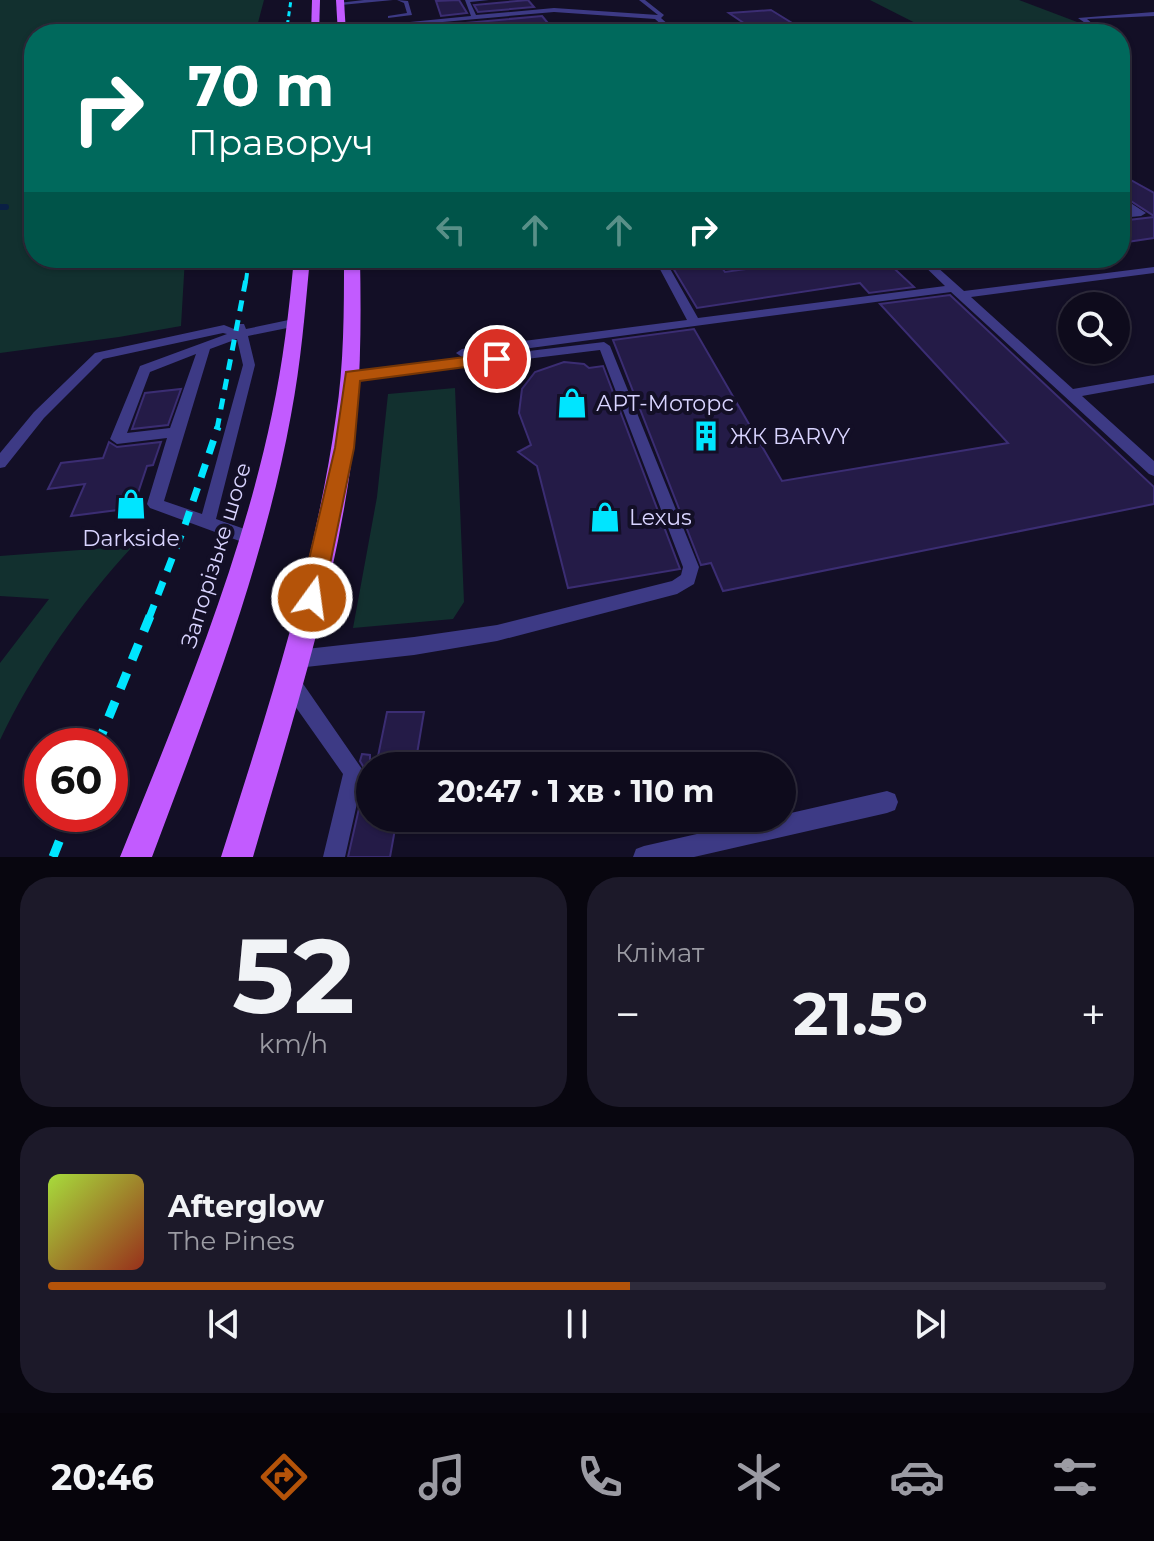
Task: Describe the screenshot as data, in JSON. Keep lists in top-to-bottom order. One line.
{"streets":{"main road":["Запорізьке шосе"]},"places":{"shop":["АРТ-Моторс","Darkside","Lexus"],"building":["ЖК BARVY"]},"page":{"turn":["70 m","Праворуч"],"limit":"60","trip":"20:47 · 1 хв · 110 m","tile":[["52","km/h"],"Клімат"],"heat":["−","21.5°","+"],"song":["Afterglow","The Pines"],"tabs":"20:46"}}
